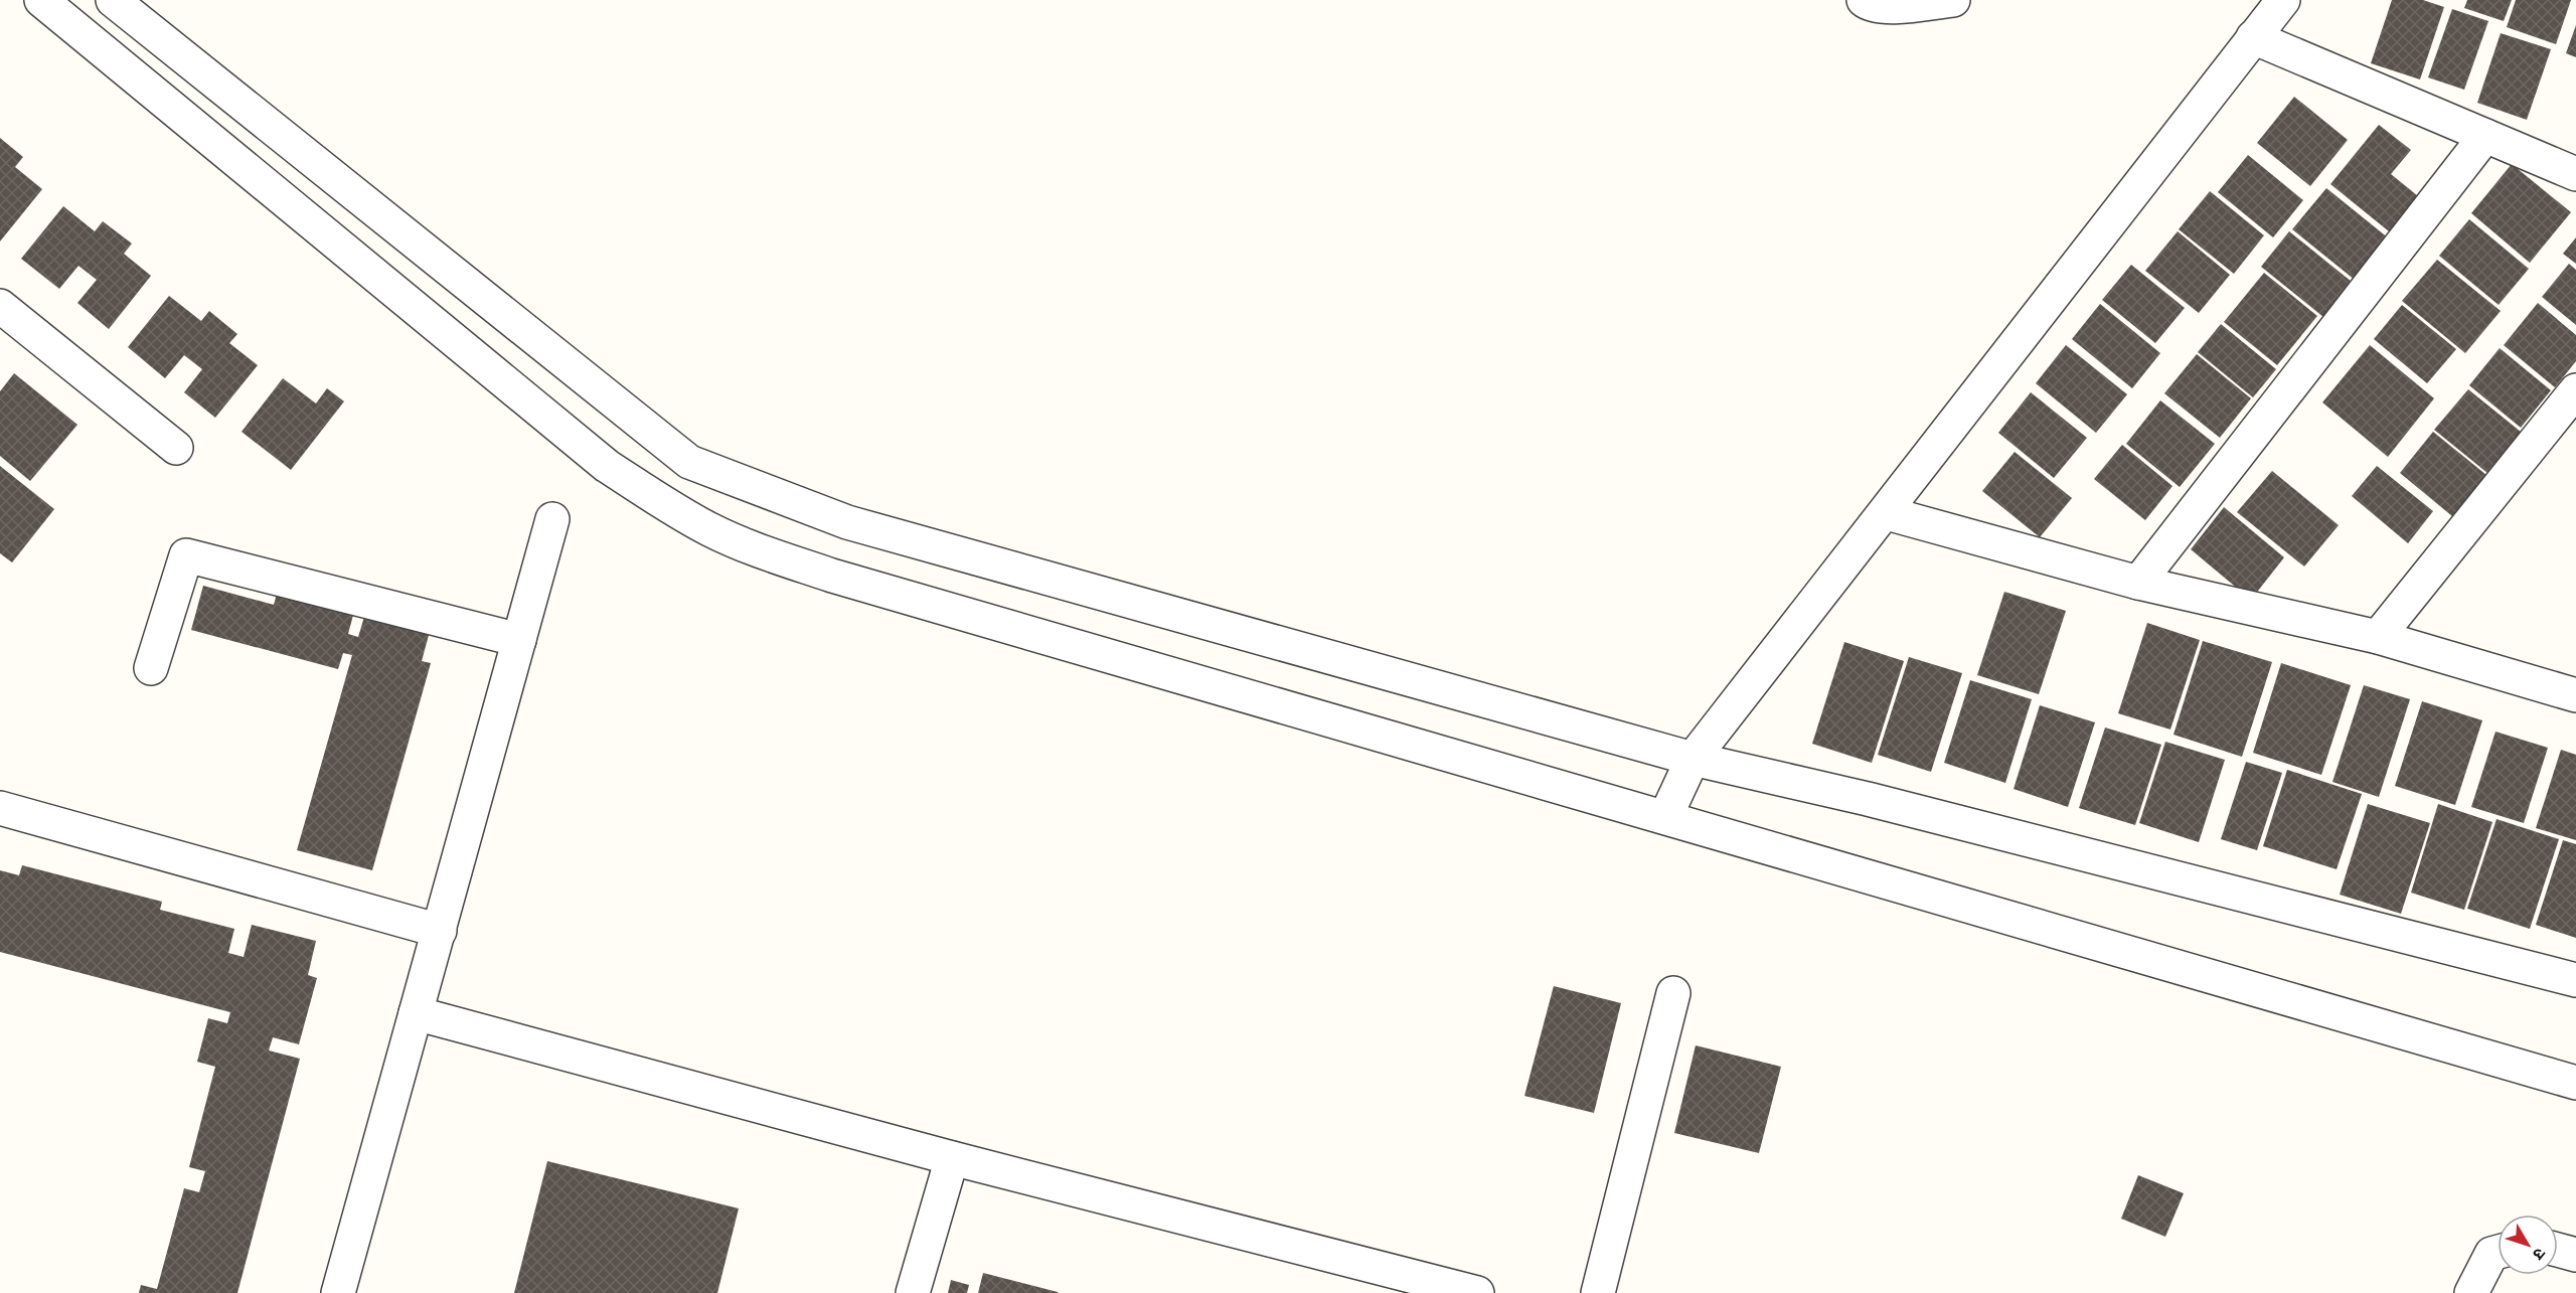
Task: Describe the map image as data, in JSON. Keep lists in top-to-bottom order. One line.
{"north":"bottom right"}
